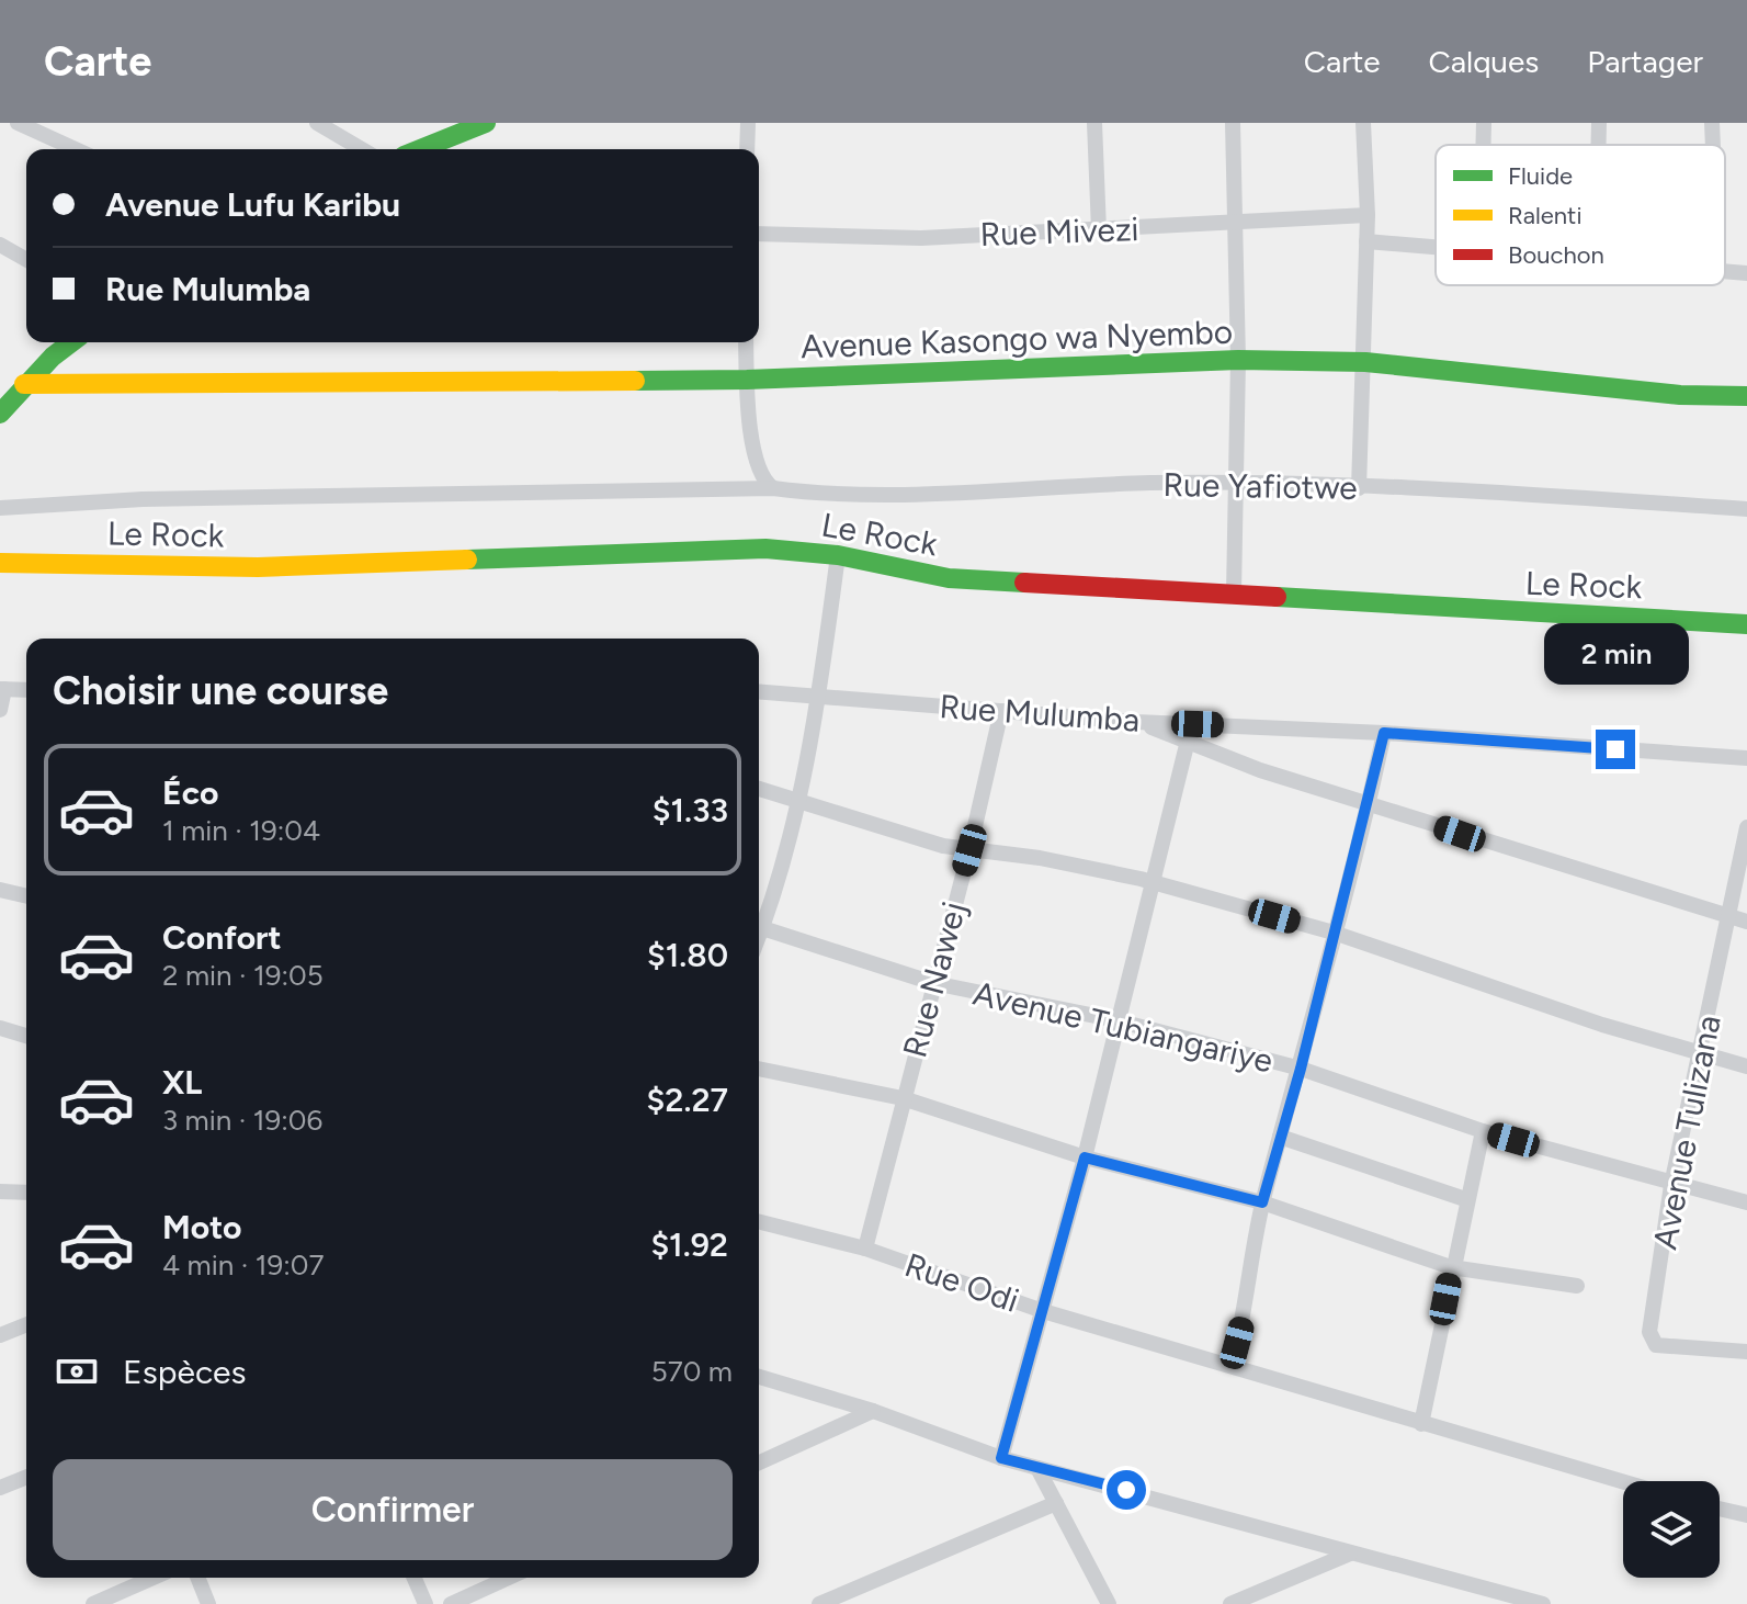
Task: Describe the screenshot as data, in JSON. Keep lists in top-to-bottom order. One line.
{"streets":{"street":["Rue Mivezi","Avenue Kasongo wa Nyembo","Rue Yafiotwe","Le Rock","Rue Mulumba","Rue Nawej","Avenue Tubiangariye","Avenue Tulizana","Rue Odi"]},"crossings":[["Rue Mulumba","Rue Nawej"],["Rue Nawej","Avenue Tubiangariye"],["Rue Nawej","Rue Odi"],["Avenue Tubiangariye","Avenue Tulizana"]],"legend":["Fluide","Ralenti","Bouchon"],"page":{"header":"Carte","nav":["Carte","Calques","Partager"],"banner":["Avenue Lufu Karibu","Rue Mulumba"],"bubble":"2 min","heading":"Choisir une course","list":[{"name":"Éco","note":"1 min · 19:04","value":"$1.33"},{"name":"Confort","note":"2 min · 19:05","value":"$1.80"},{"name":"XL","note":"3 min · 19:06","value":"$2.27"},{"name":"Moto","note":"4 min · 19:07","value":"$1.92"}],"pay":["Espèces","570 m"],"buttons":"Confirmer"}}
